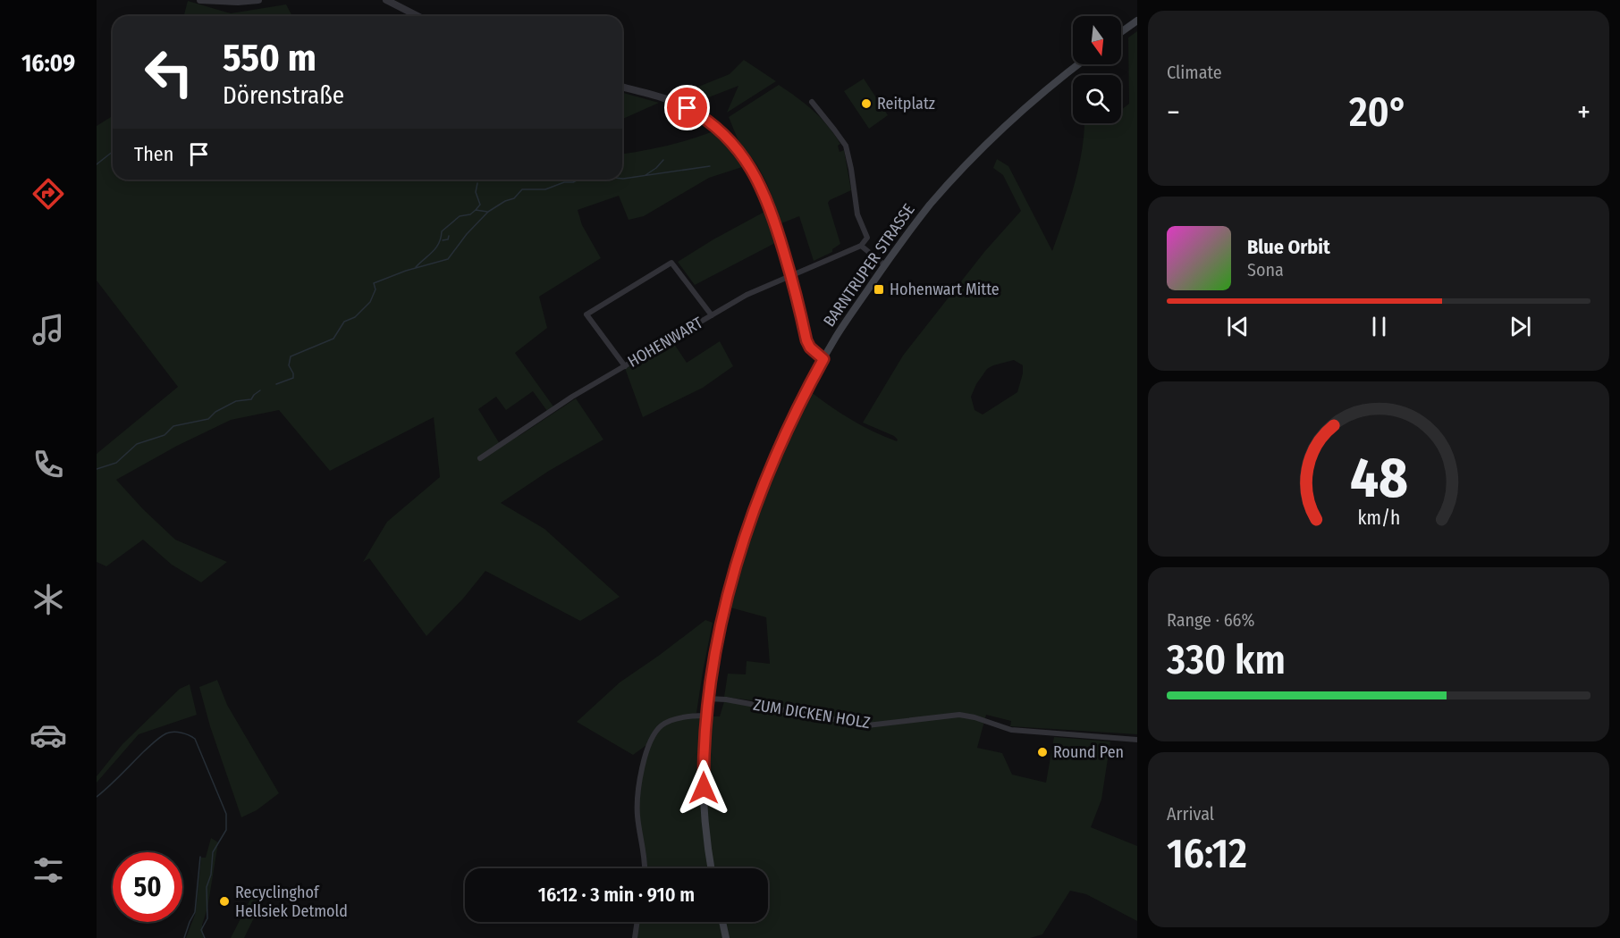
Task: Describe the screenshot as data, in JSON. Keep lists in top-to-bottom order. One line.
{"streets":{"main road":["BARNTRUPER STRASSE"],"street":["HOHENWART","ZUM DICKEN HOLZ"]},"crossings":[["BARNTRUPER STRASSE","ZUM DICKEN HOLZ"]],"places":{"other":["Reitplatz","Round Pen","Recyclinghof Hellsiek Detmold"],"transit":["Hohenwart Mitte"]},"north":"bottom","page":{"tabs":"16:09","tile":["Climate",["Range · 66%","330 km"],["Arrival","16:12"]],"turn":["550 m","Dörenstraße"],"heat":["−","20°","+"],"then":"Then","song":["Blue Orbit","Sona"],"limit":"50","trip":"16:12 · 3 min · 910 m","gauge":["48","km/h"]}}
